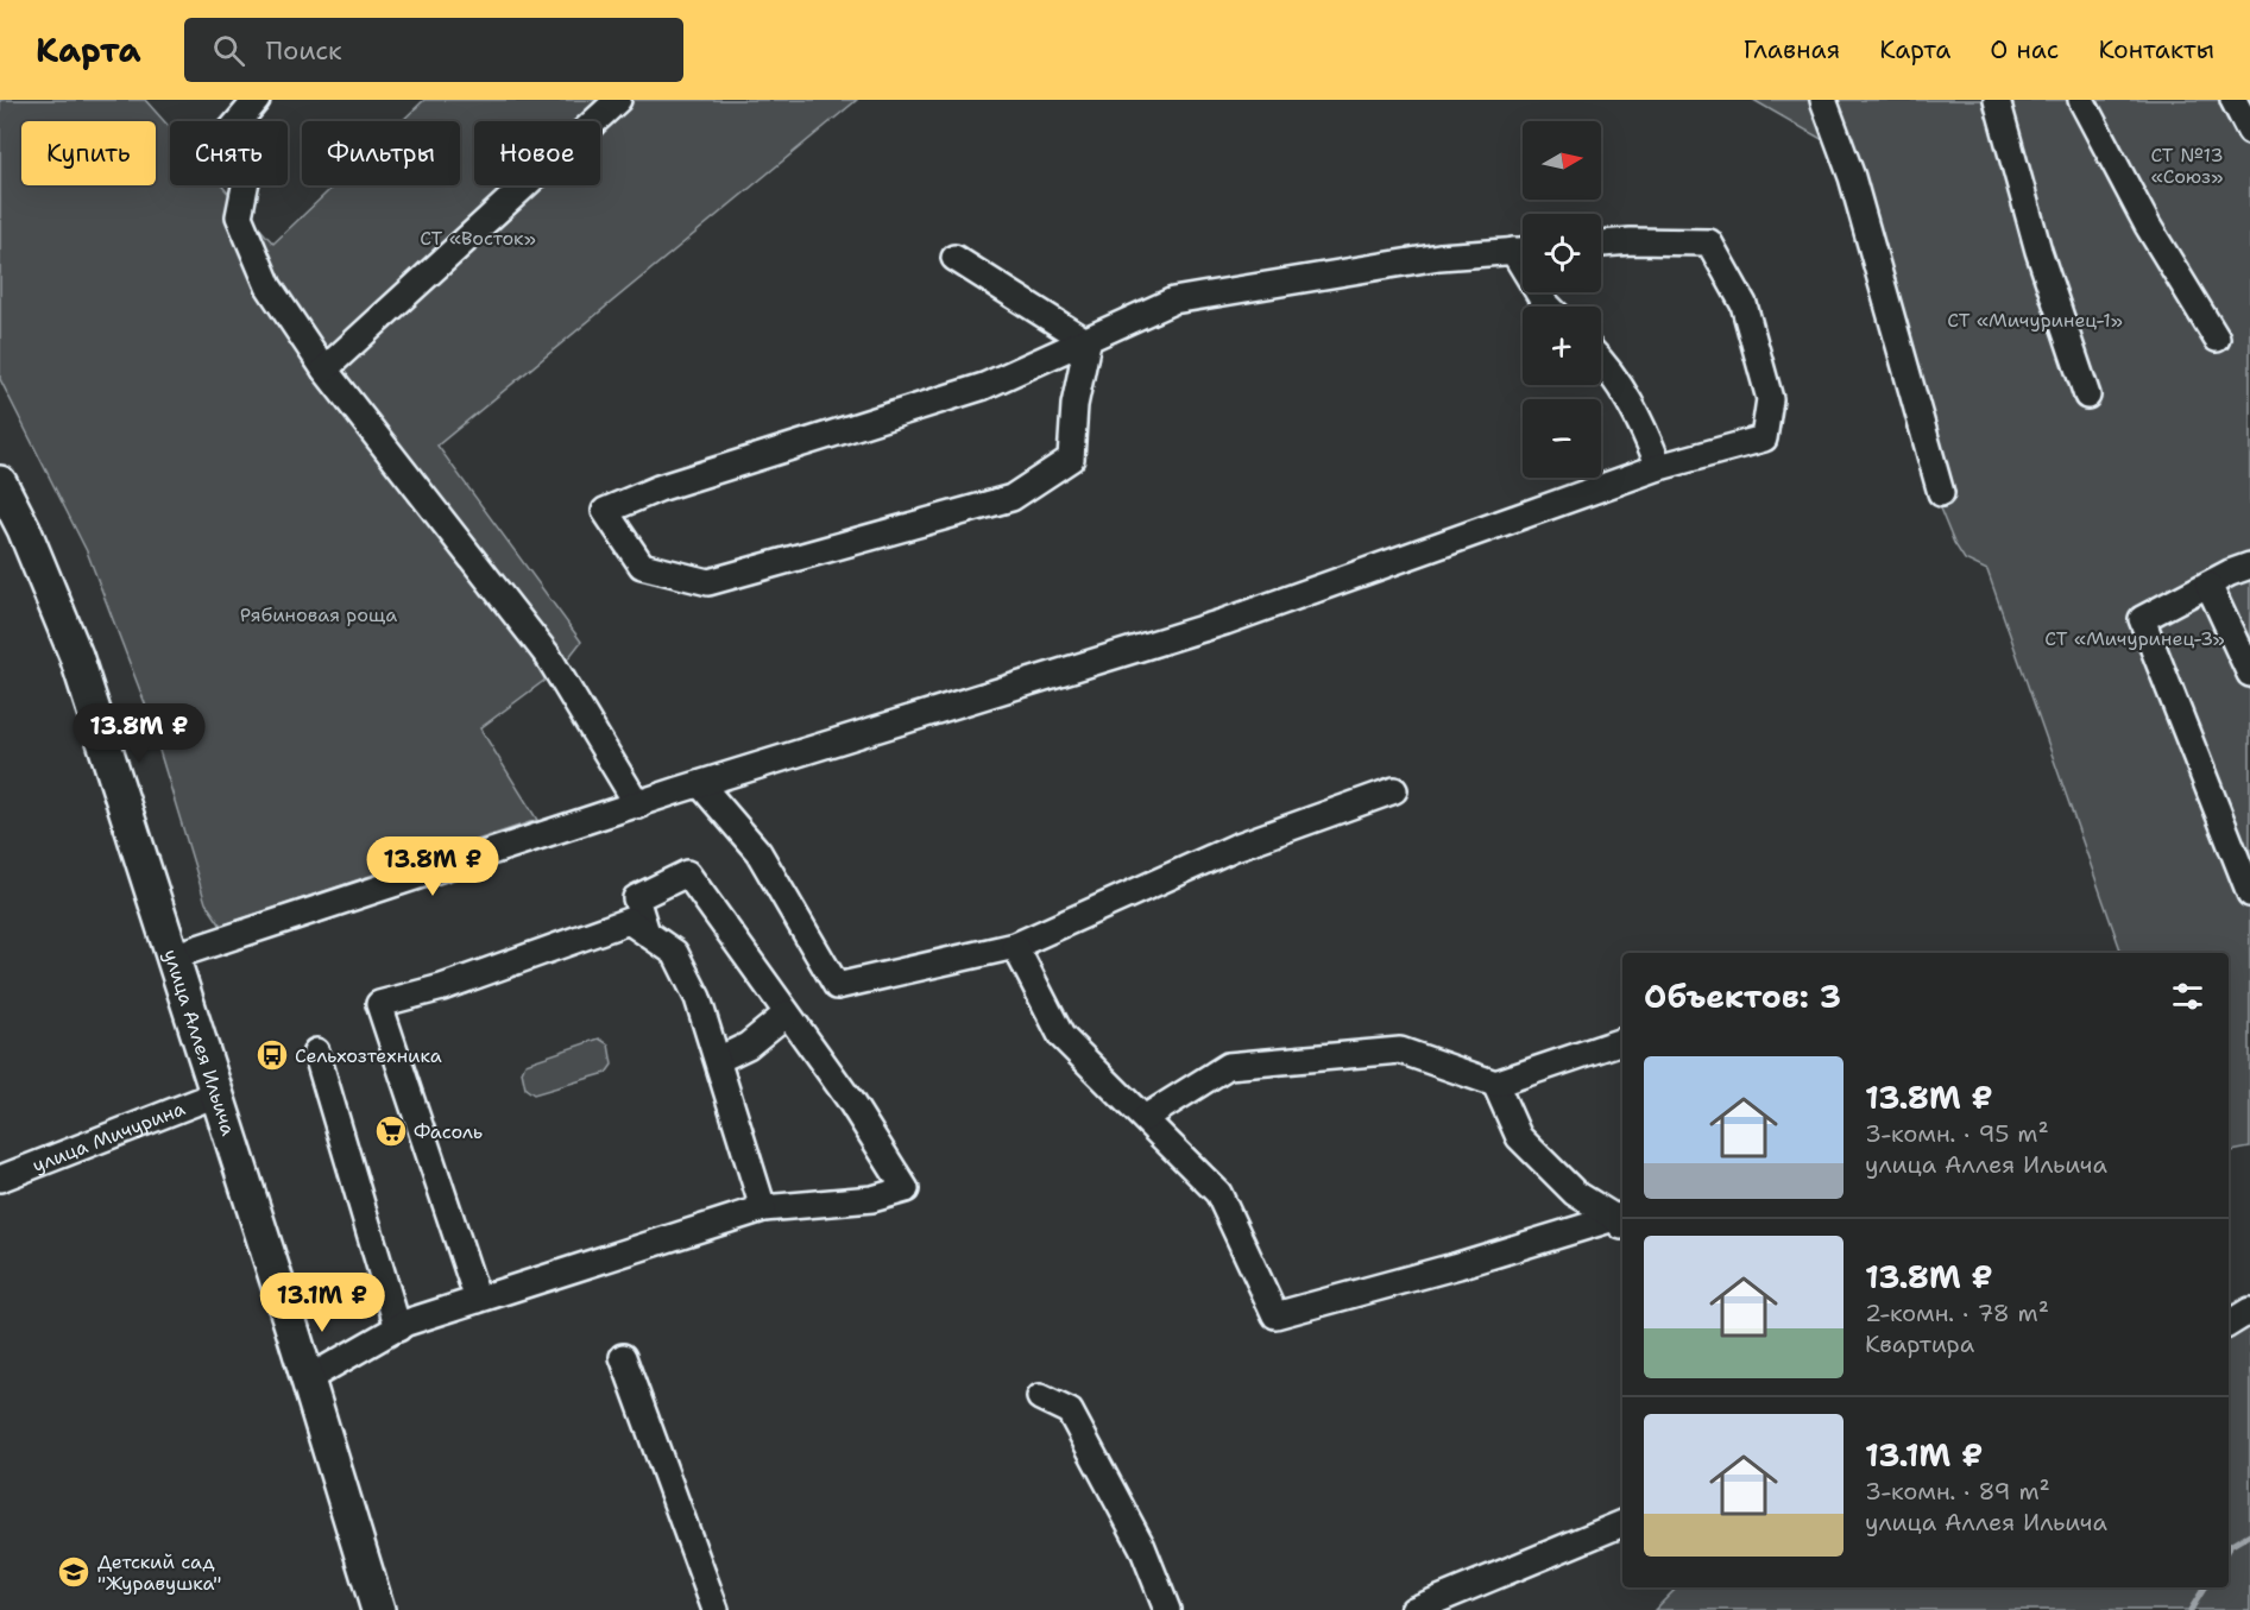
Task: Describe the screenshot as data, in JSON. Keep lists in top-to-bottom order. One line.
{"streets":{"main road":["улица Аллея Ильича"],"street":["улица Мичурина"]},"crossings":[["улица Аллея Ильича","улица Мичурина"]],"parks":["СТ №13 «Союз»","СТ «Восток»","СТ «Мичуринец-1»","Рябиновая роща","СТ «Мичуринец-3»"],"places":{"bus stop":["Сельхозтехника"],"supermarket":["Фасоль"],"school or university":["Детский сад \"Журавушка\""]},"north":"right","page":{"header":"Карта","search":"Поиск","nav":["Главная","Карта","О нас","Контакты"],"map_buttons":["+","−"],"chip":["Купить","Снять","Фильтры","Новое"],"price":["13.8M ₽","13.8M ₽","13.1M ₽"],"heading":"Объектов: 3","list":[{"name":"13.8M ₽","note":"3-комн. · 95 m² · улица Аллея Ильича"},{"name":"13.8M ₽","note":"2-комн. · 78 m² · Квартира"},{"name":"13.1M ₽","note":"3-комн. · 89 m² · улица Аллея Ильича"}]}}
